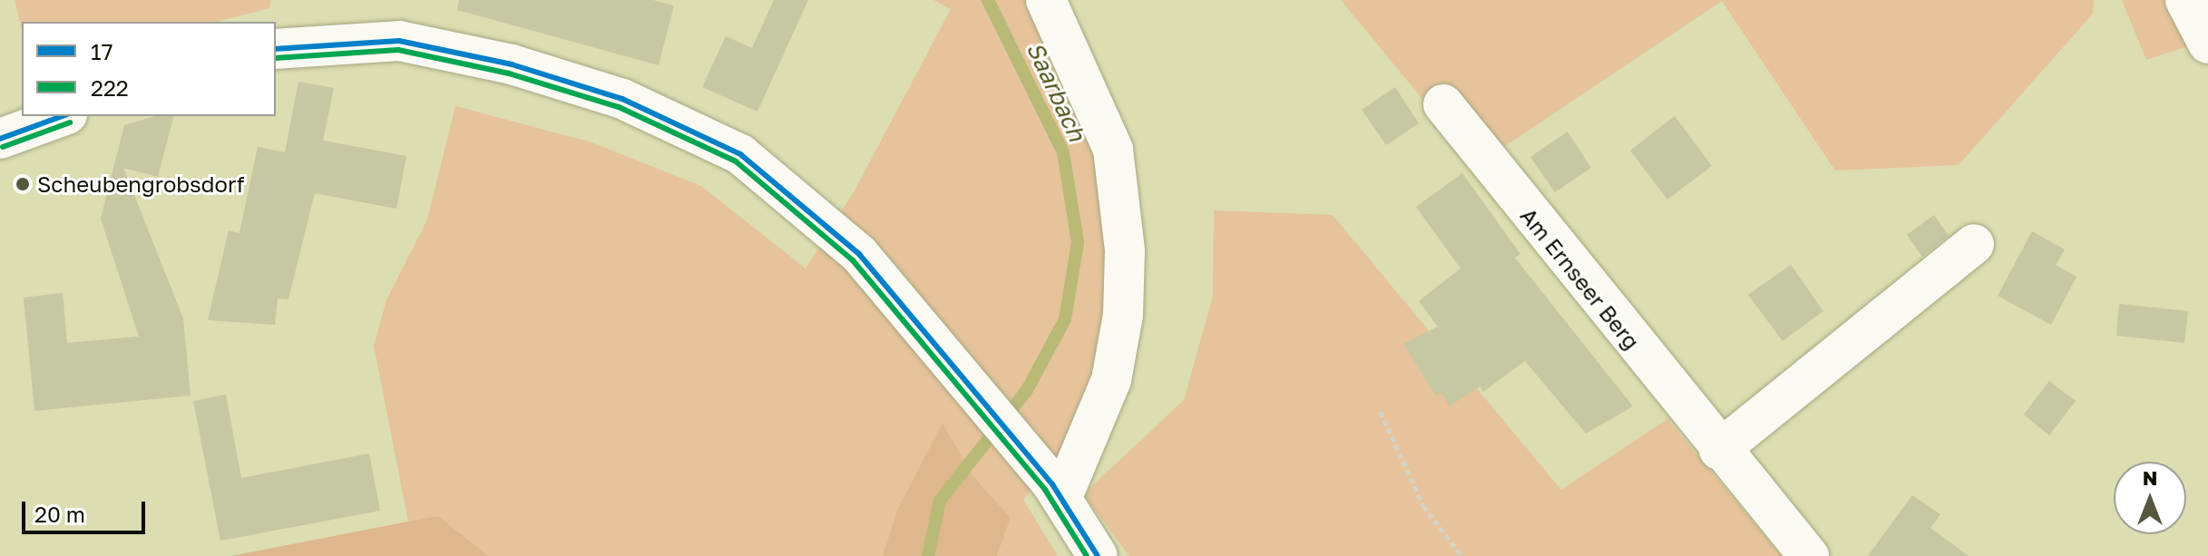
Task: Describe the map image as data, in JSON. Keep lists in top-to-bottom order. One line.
{"streets":{"main road":["Am Ernseer Berg"]},"water":["Saarbach"],"places":["Scheubengrobsdorf"],"lines":["transit line 17","transit line 222"],"legend":["17","222"],"scale_bar":"20 m","north":"top"}
